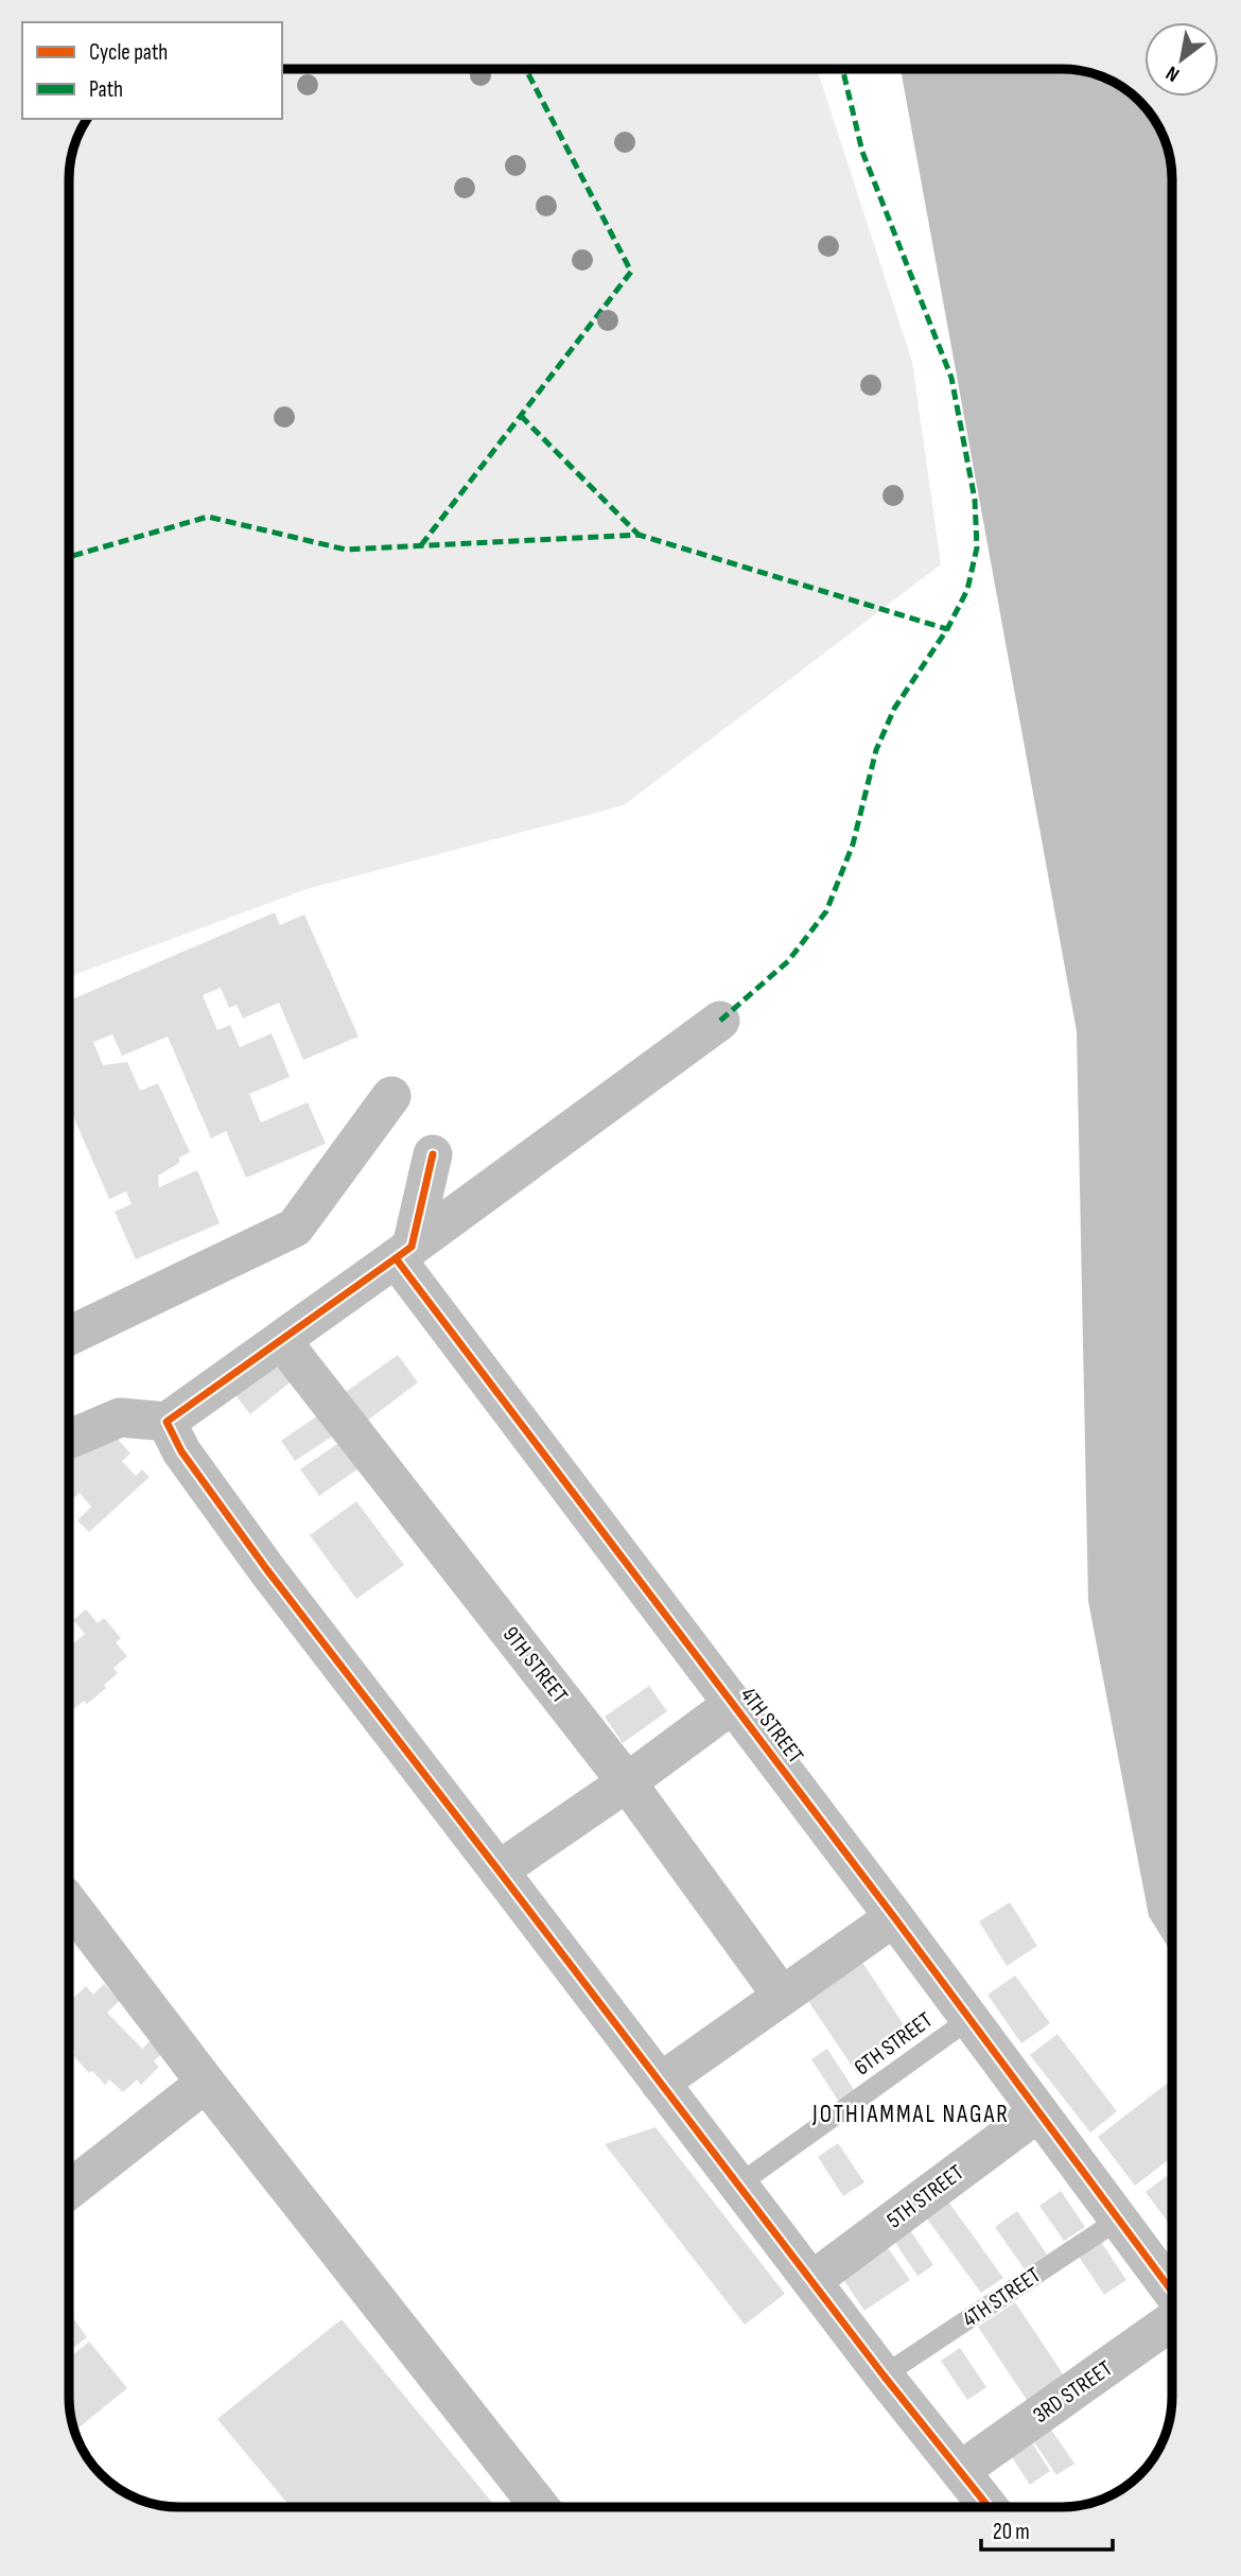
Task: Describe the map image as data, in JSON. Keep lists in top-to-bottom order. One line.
{"streets":{"street":["9TH STREET","4TH STREET","5TH STREET","3RD STREET"],"lane":["6TH STREET"]},"crossings":[["4TH STREET","6TH STREET"],["4TH STREET","5TH STREET"]],"districts":["JOTHIAMMAL NAGAR"],"legend":["Cycle path","Path"],"scale_bar":"20 m","north":"bottom left"}
